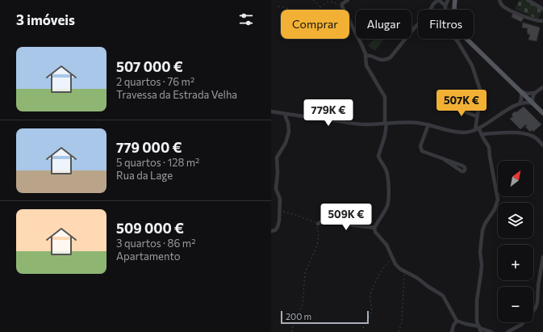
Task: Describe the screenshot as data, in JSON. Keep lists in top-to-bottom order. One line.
{"scale_bar":"200 m","north":"top right","page":{"heading":"3 imóveis","chip":["Comprar","Alugar","Filtros"],"list":[{"name":"507 000 €","note":"2 quartos · 76 m² · Travessa da Estrada Velha"},{"name":"779 000 €","note":"5 quartos · 128 m² · Rua da Lage"},{"name":"509 000 €","note":"3 quartos · 86 m² · Apartamento"}],"price":["507K €","779K €","509K €"],"map_buttons":["+","−"],"scale":"200 m"}}
